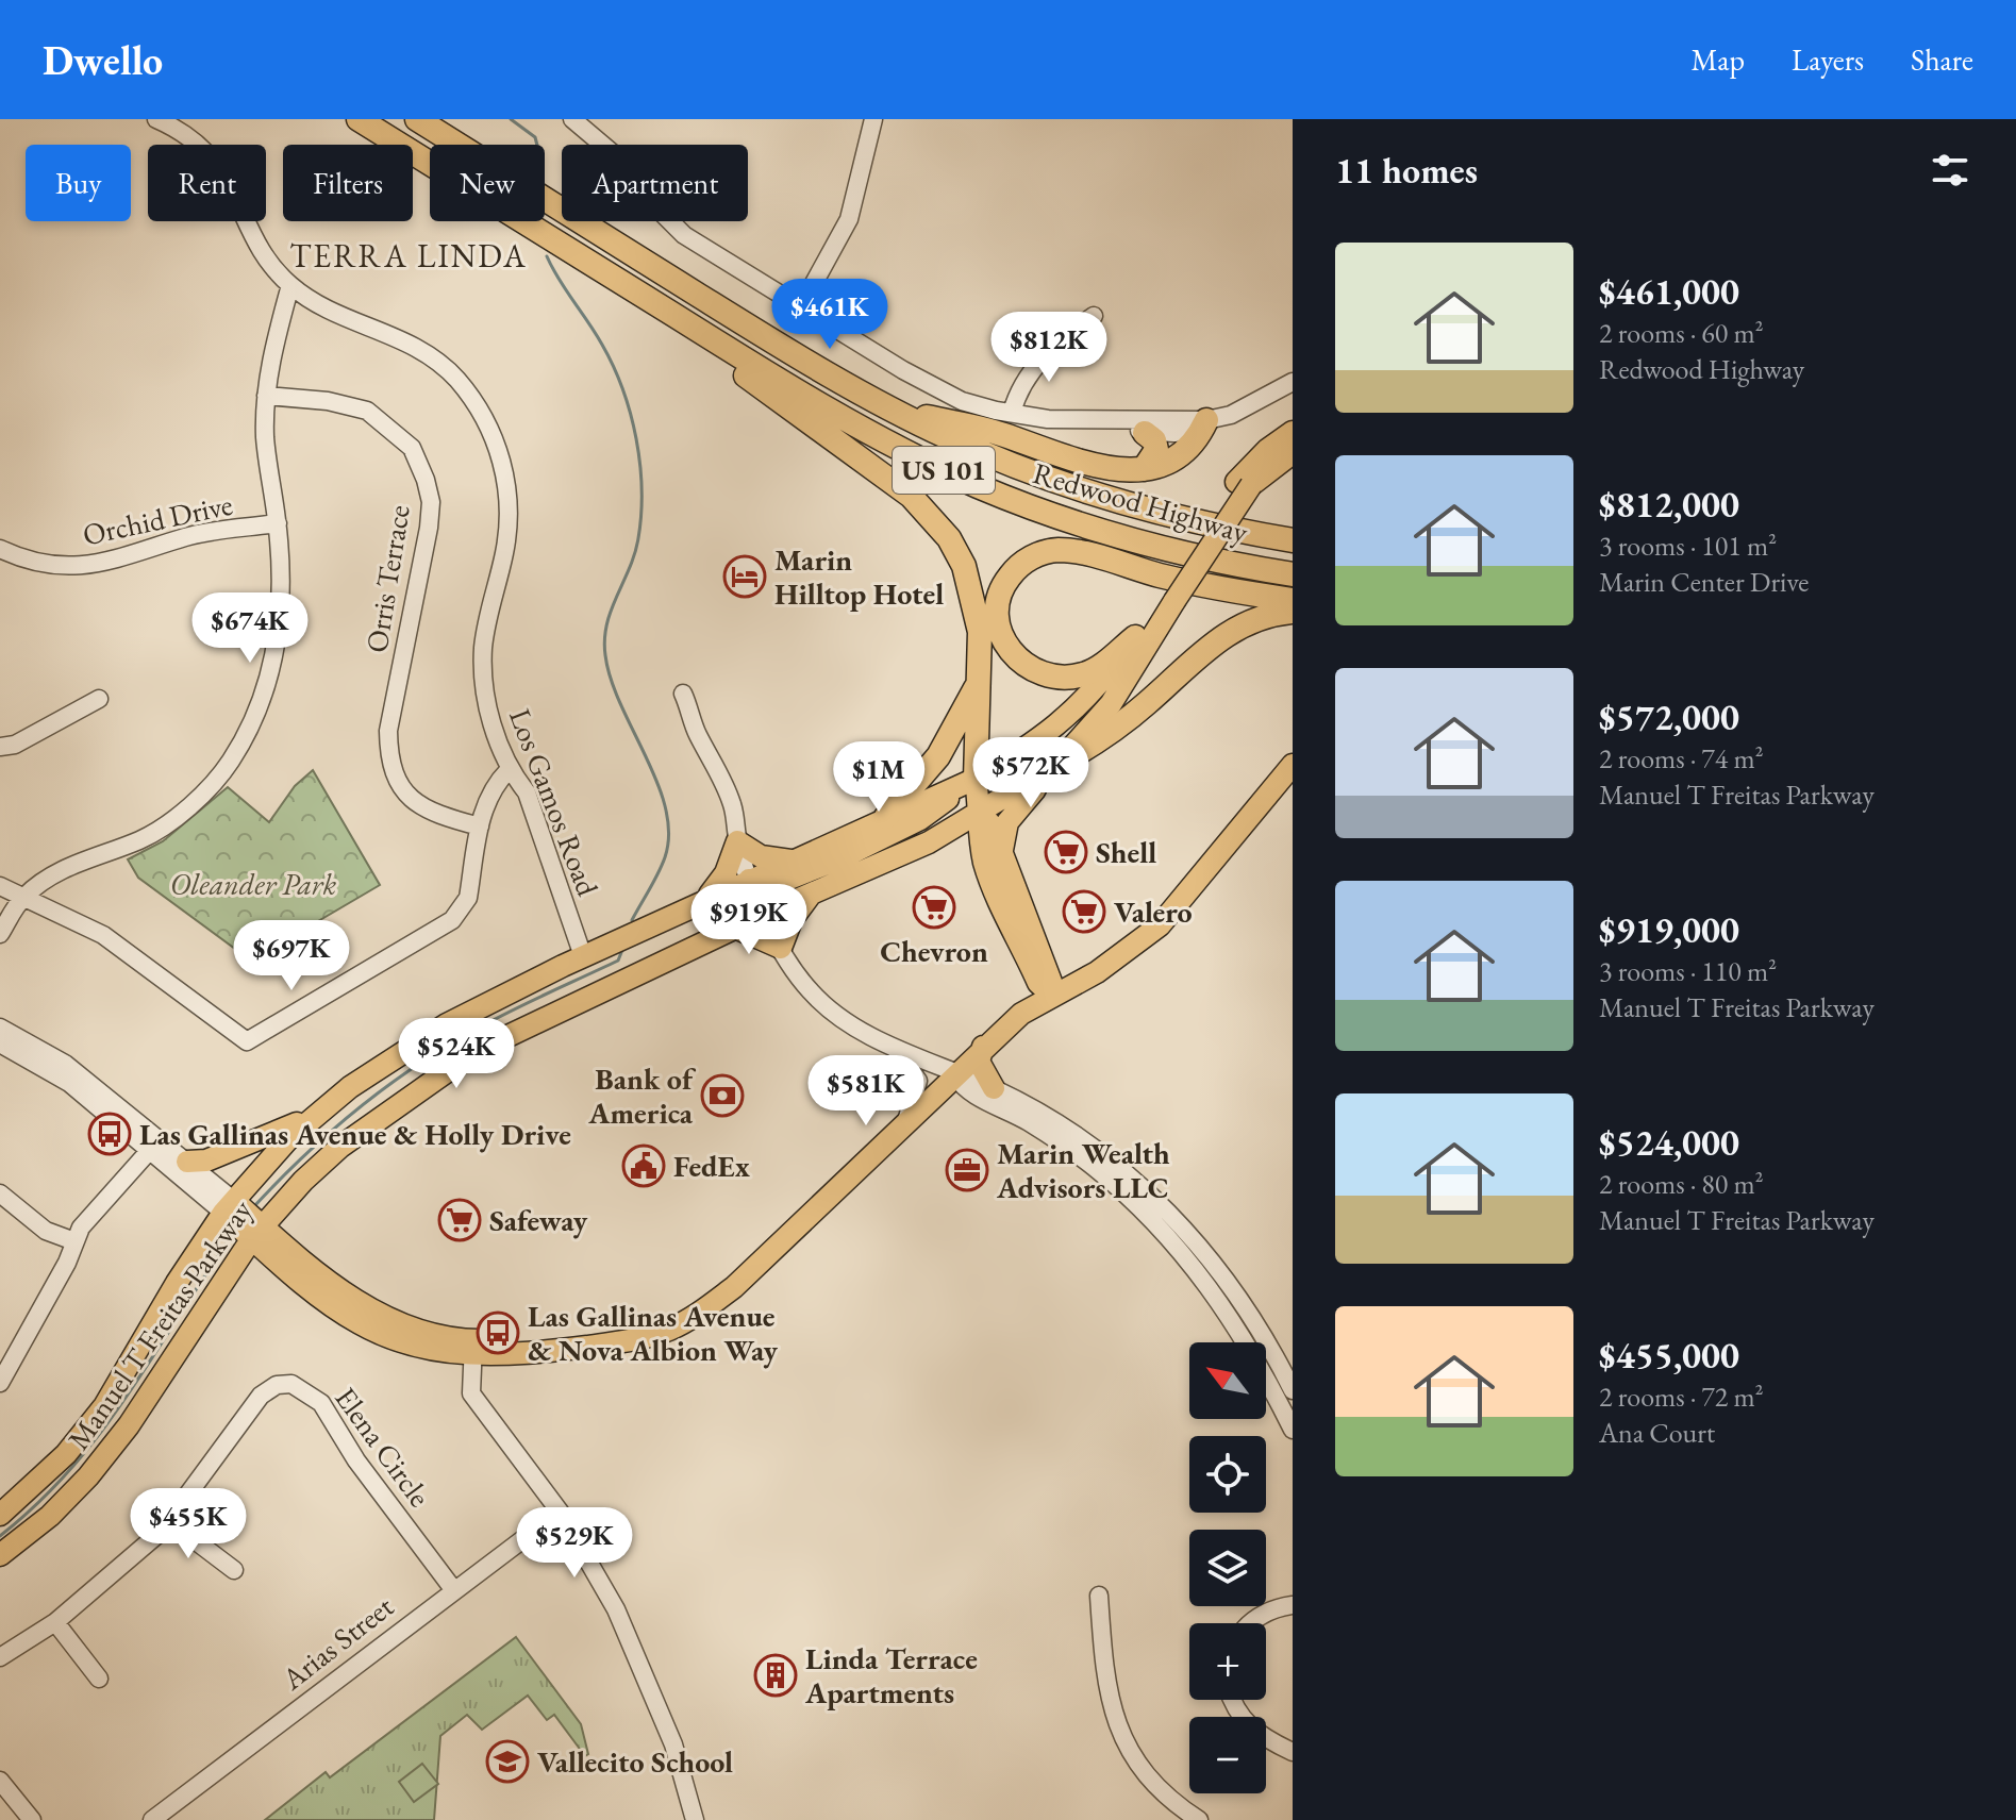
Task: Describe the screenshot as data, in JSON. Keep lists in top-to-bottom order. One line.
{"streets":{"highway":["US 101","Redwood Highway"],"main road":["Manuel T Freitas Parkway"],"street":["Orchid Drive","Orris Terrace","Los Gamos Road","Elena Circle","Arias Street"]},"crossings":[["Los Gamos Road","Manuel T Freitas Parkway"],["Elena Circle","Arias Street"]],"districts":["TERRA LINDA"],"parks":["Oleander Park"],"places":{"hotel":["Marin Hilltop Hotel"],"supermarket":["Shell","Chevron","Valero","Safeway"],"bank":["Bank of America"],"bus stop":["Las Gallinas Avenue & Holly Drive","Las Gallinas Avenue & Nova Albion Way"],"public building":["FedEx"],"office":["Marin Wealth Advisors LLC"],"building":["Linda Terrace Apartments"],"school or university":["Vallecito School"]},"north":"top left","page":{"header":"Dwello","nav":["Map","Layers","Share"],"heading":"11 homes","chip":["Buy","Rent","Filters","New","Apartment"],"list":[{"name":"$461,000","note":"2 rooms · 60 m² · Redwood Highway"},{"name":"$812,000","note":"3 rooms · 101 m² · Marin Center Drive"},{"name":"$572,000","note":"2 rooms · 74 m² · Manuel T Freitas Parkway"},{"name":"$919,000","note":"3 rooms · 110 m² · Manuel T Freitas Parkway"},{"name":"$524,000","note":"2 rooms · 80 m² · Manuel T Freitas Parkway"},{"name":"$455,000","note":"2 rooms · 72 m² · Ana Court"}],"price":["$461K","$812K","$674K","$572K","$1M","$919K","$697K","$524K","$581K","$455K","$529K"],"map_buttons":["+","−"]}}
